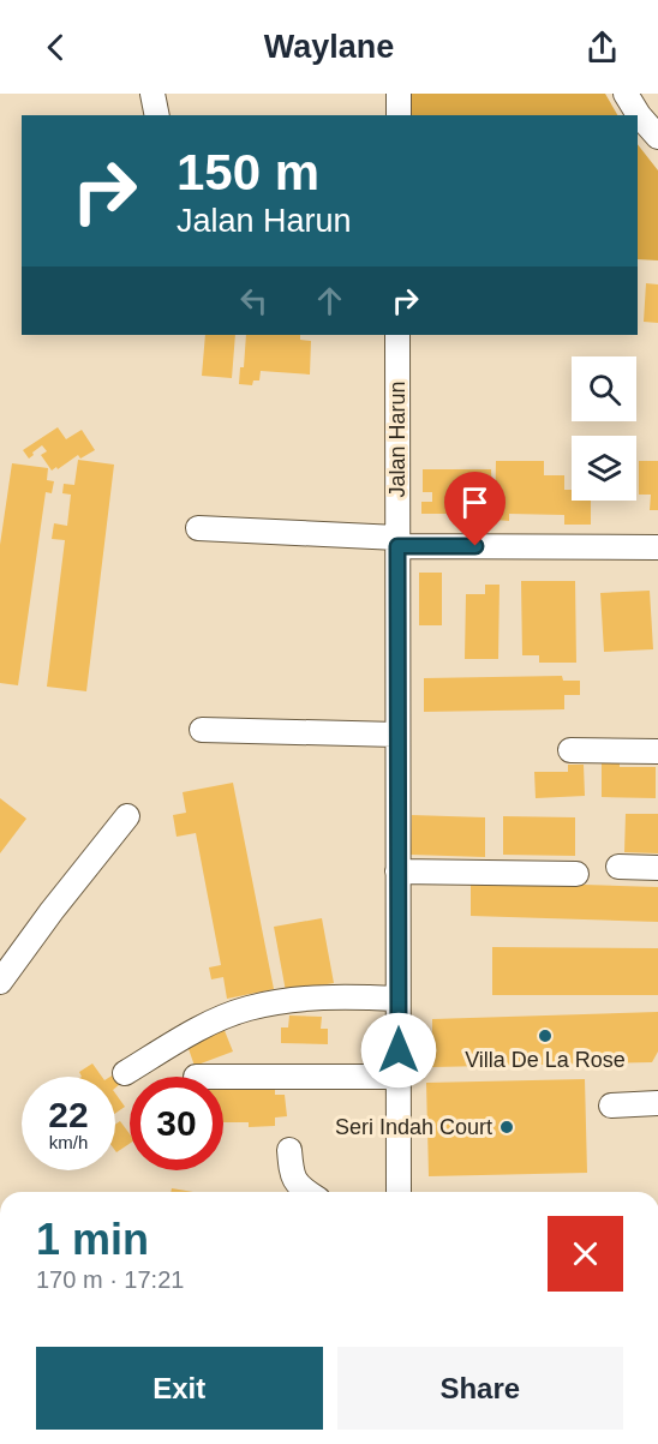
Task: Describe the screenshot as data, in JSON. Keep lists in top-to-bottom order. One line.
{"streets":{"street":["Jalan Harun"]},"places":["Villa De La Rose","Seri Indah Court"],"page":{"header":"Waylane","turn":["150 m","Jalan Harun"],"speed":"22 km/h","limit":"30","heading":["1 min","170 m · 17:21"],"buttons":["Exit","Share"]}}
